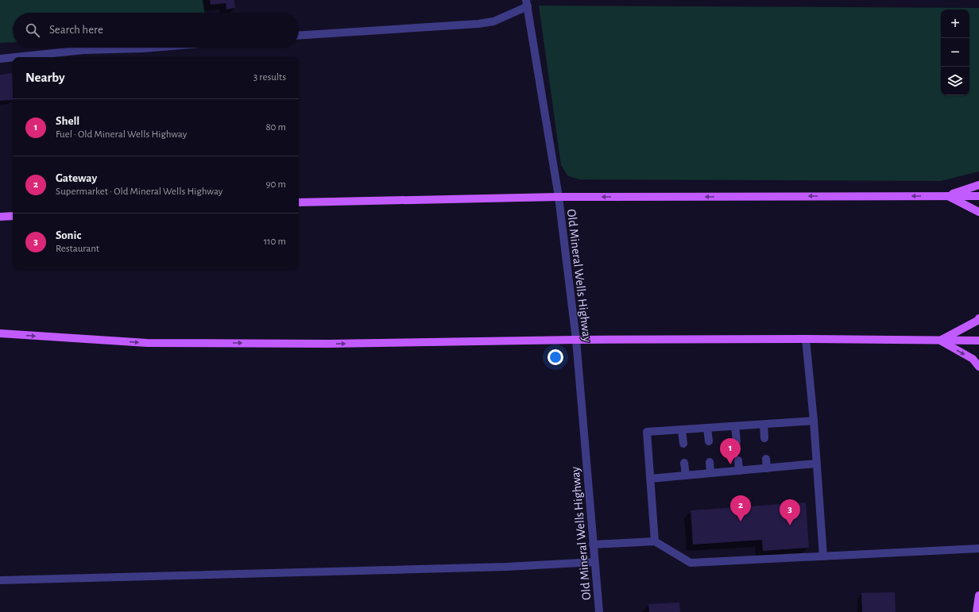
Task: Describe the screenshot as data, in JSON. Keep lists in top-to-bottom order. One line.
{"streets":{"street":["Old Mineral Wells Highway"]},"page":{"map_buttons":["+","−"],"search":"Search here","heading":["Nearby","3 results"],"list":[{"mark":"1","name":"Shell","note":"Fuel · Old Mineral Wells Highway","value":"80 m"},{"mark":"2","name":"Gateway","note":"Supermarket · Old Mineral Wells Highway","value":"90 m"},{"mark":"3","name":"Sonic","note":"Restaurant","value":"110 m"}],"pins":["1","2","3"]}}
